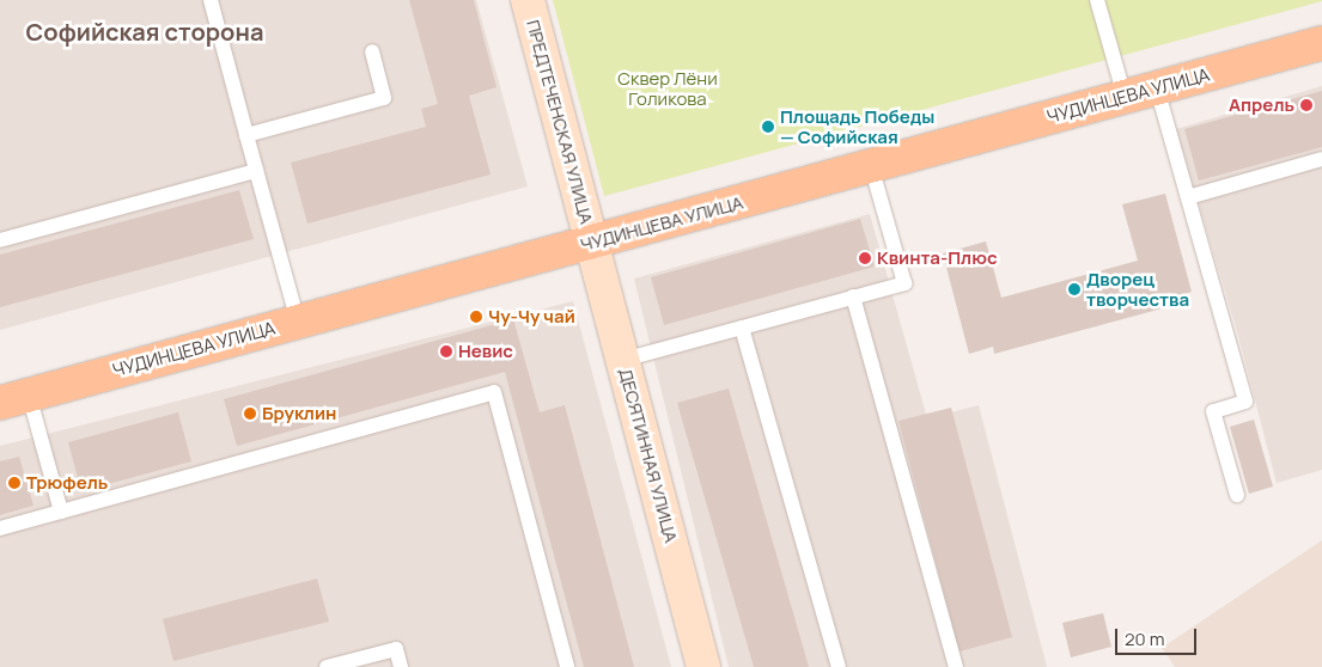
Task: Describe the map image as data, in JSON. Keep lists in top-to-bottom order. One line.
{"streets":{"main road":["ЧУДИНЦЕВА УЛИЦА"],"street":["ПРЕДТЕЧЕНСКАЯ УЛИЦА","ДЕСЯТИННАЯ УЛИЦА"]},"crossings":[["ЧУДИНЦЕВА УЛИЦА","ПРЕДТЕЧЕНСКАЯ УЛИЦА"],["ЧУДИНЦЕВА УЛИЦА","ДЕСЯТИННАЯ УЛИЦА"],["ПРЕДТЕЧЕНСКАЯ УЛИЦА","ДЕСЯТИННАЯ УЛИЦА"]],"districts":["Софийская сторона"],"parks":["Сквер Лёни Голикова"],"places":["Апрель","Площадь Победы — Софийская","Квинта-Плюс","Дворец творчества","Чу-Чу чай","Невис","Бруклин","Трюфель"],"scale_bar":"20 m"}
